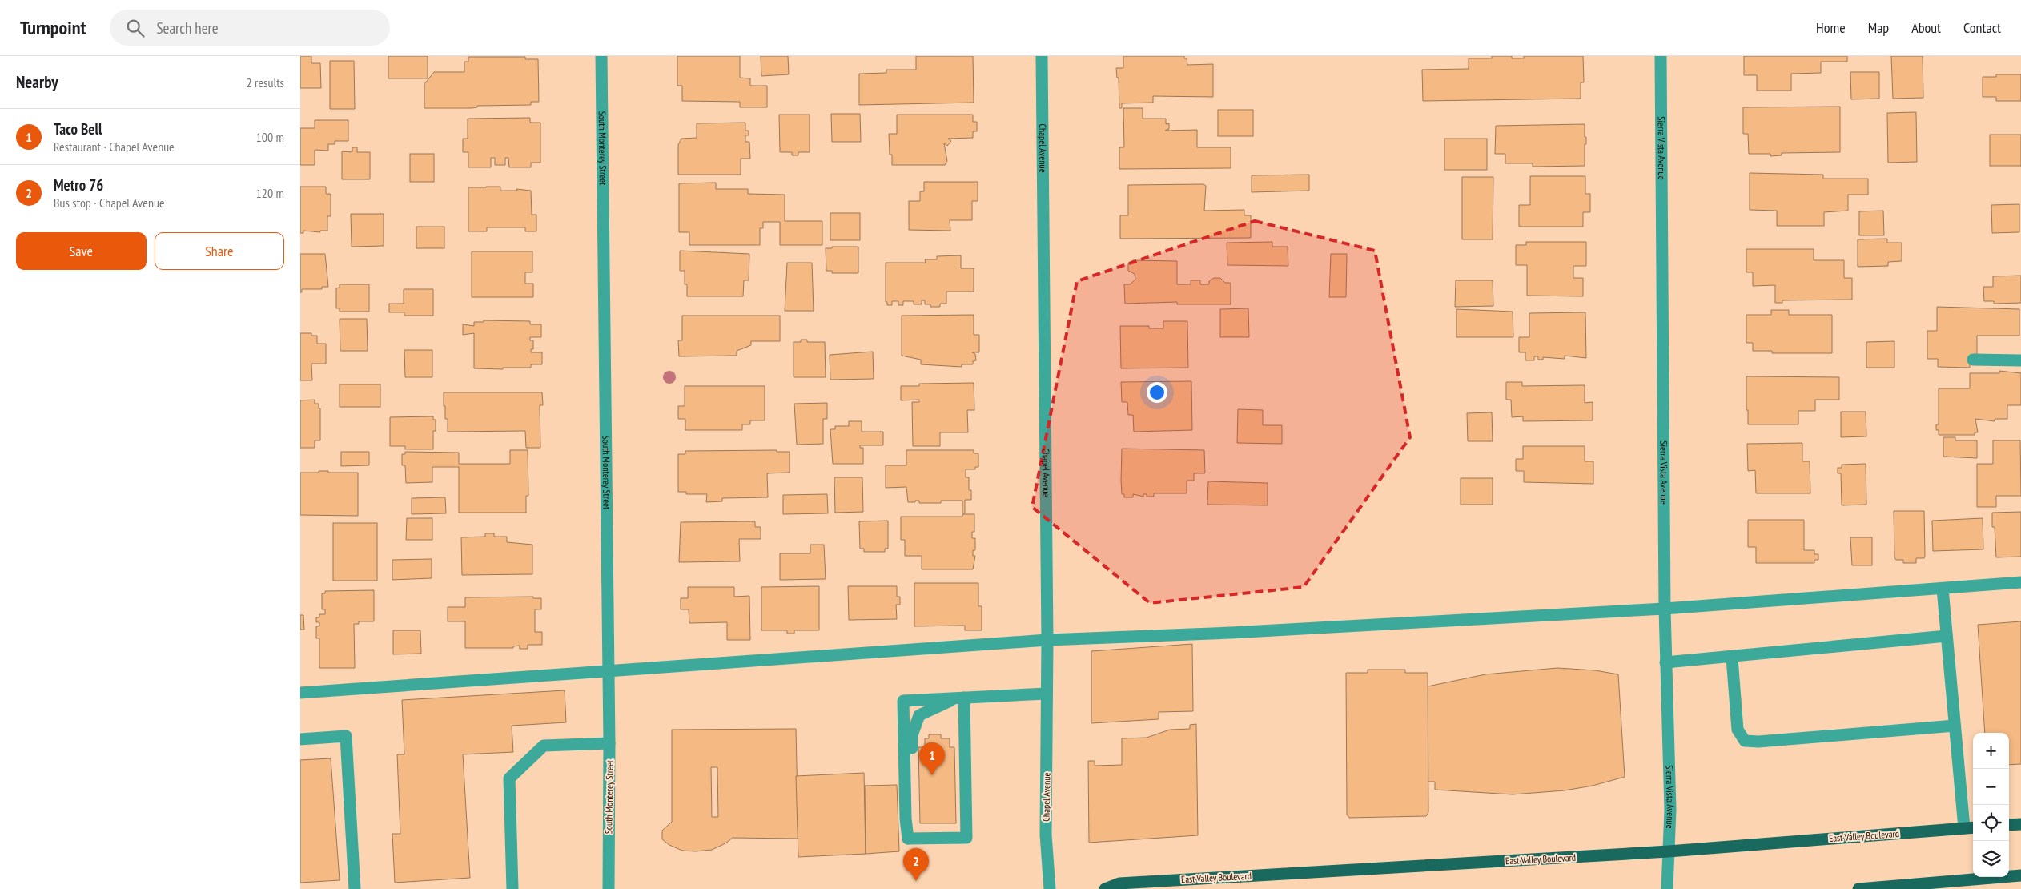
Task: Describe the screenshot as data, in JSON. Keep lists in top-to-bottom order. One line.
{"streets":{"main road":["East Valley Boulevard"],"street":["South Monterey Street","Chapel Avenue","Sierra Vista Avenue"]},"crossings":[["Sierra Vista Avenue","East Valley Boulevard"]],"page":{"header":"Turnpoint","search":"Search here","nav":["Home","Map","About","Contact"],"heading":["Nearby","2 results"],"list":[{"mark":"1","name":"Taco Bell","note":"Restaurant · Chapel Avenue","value":"100 m"},{"mark":"2","name":"Metro 76","note":"Bus stop · Chapel Avenue","value":"120 m"}],"buttons":["Save","Share"],"map_buttons":["+","−"],"pins":["1","2"]}}
